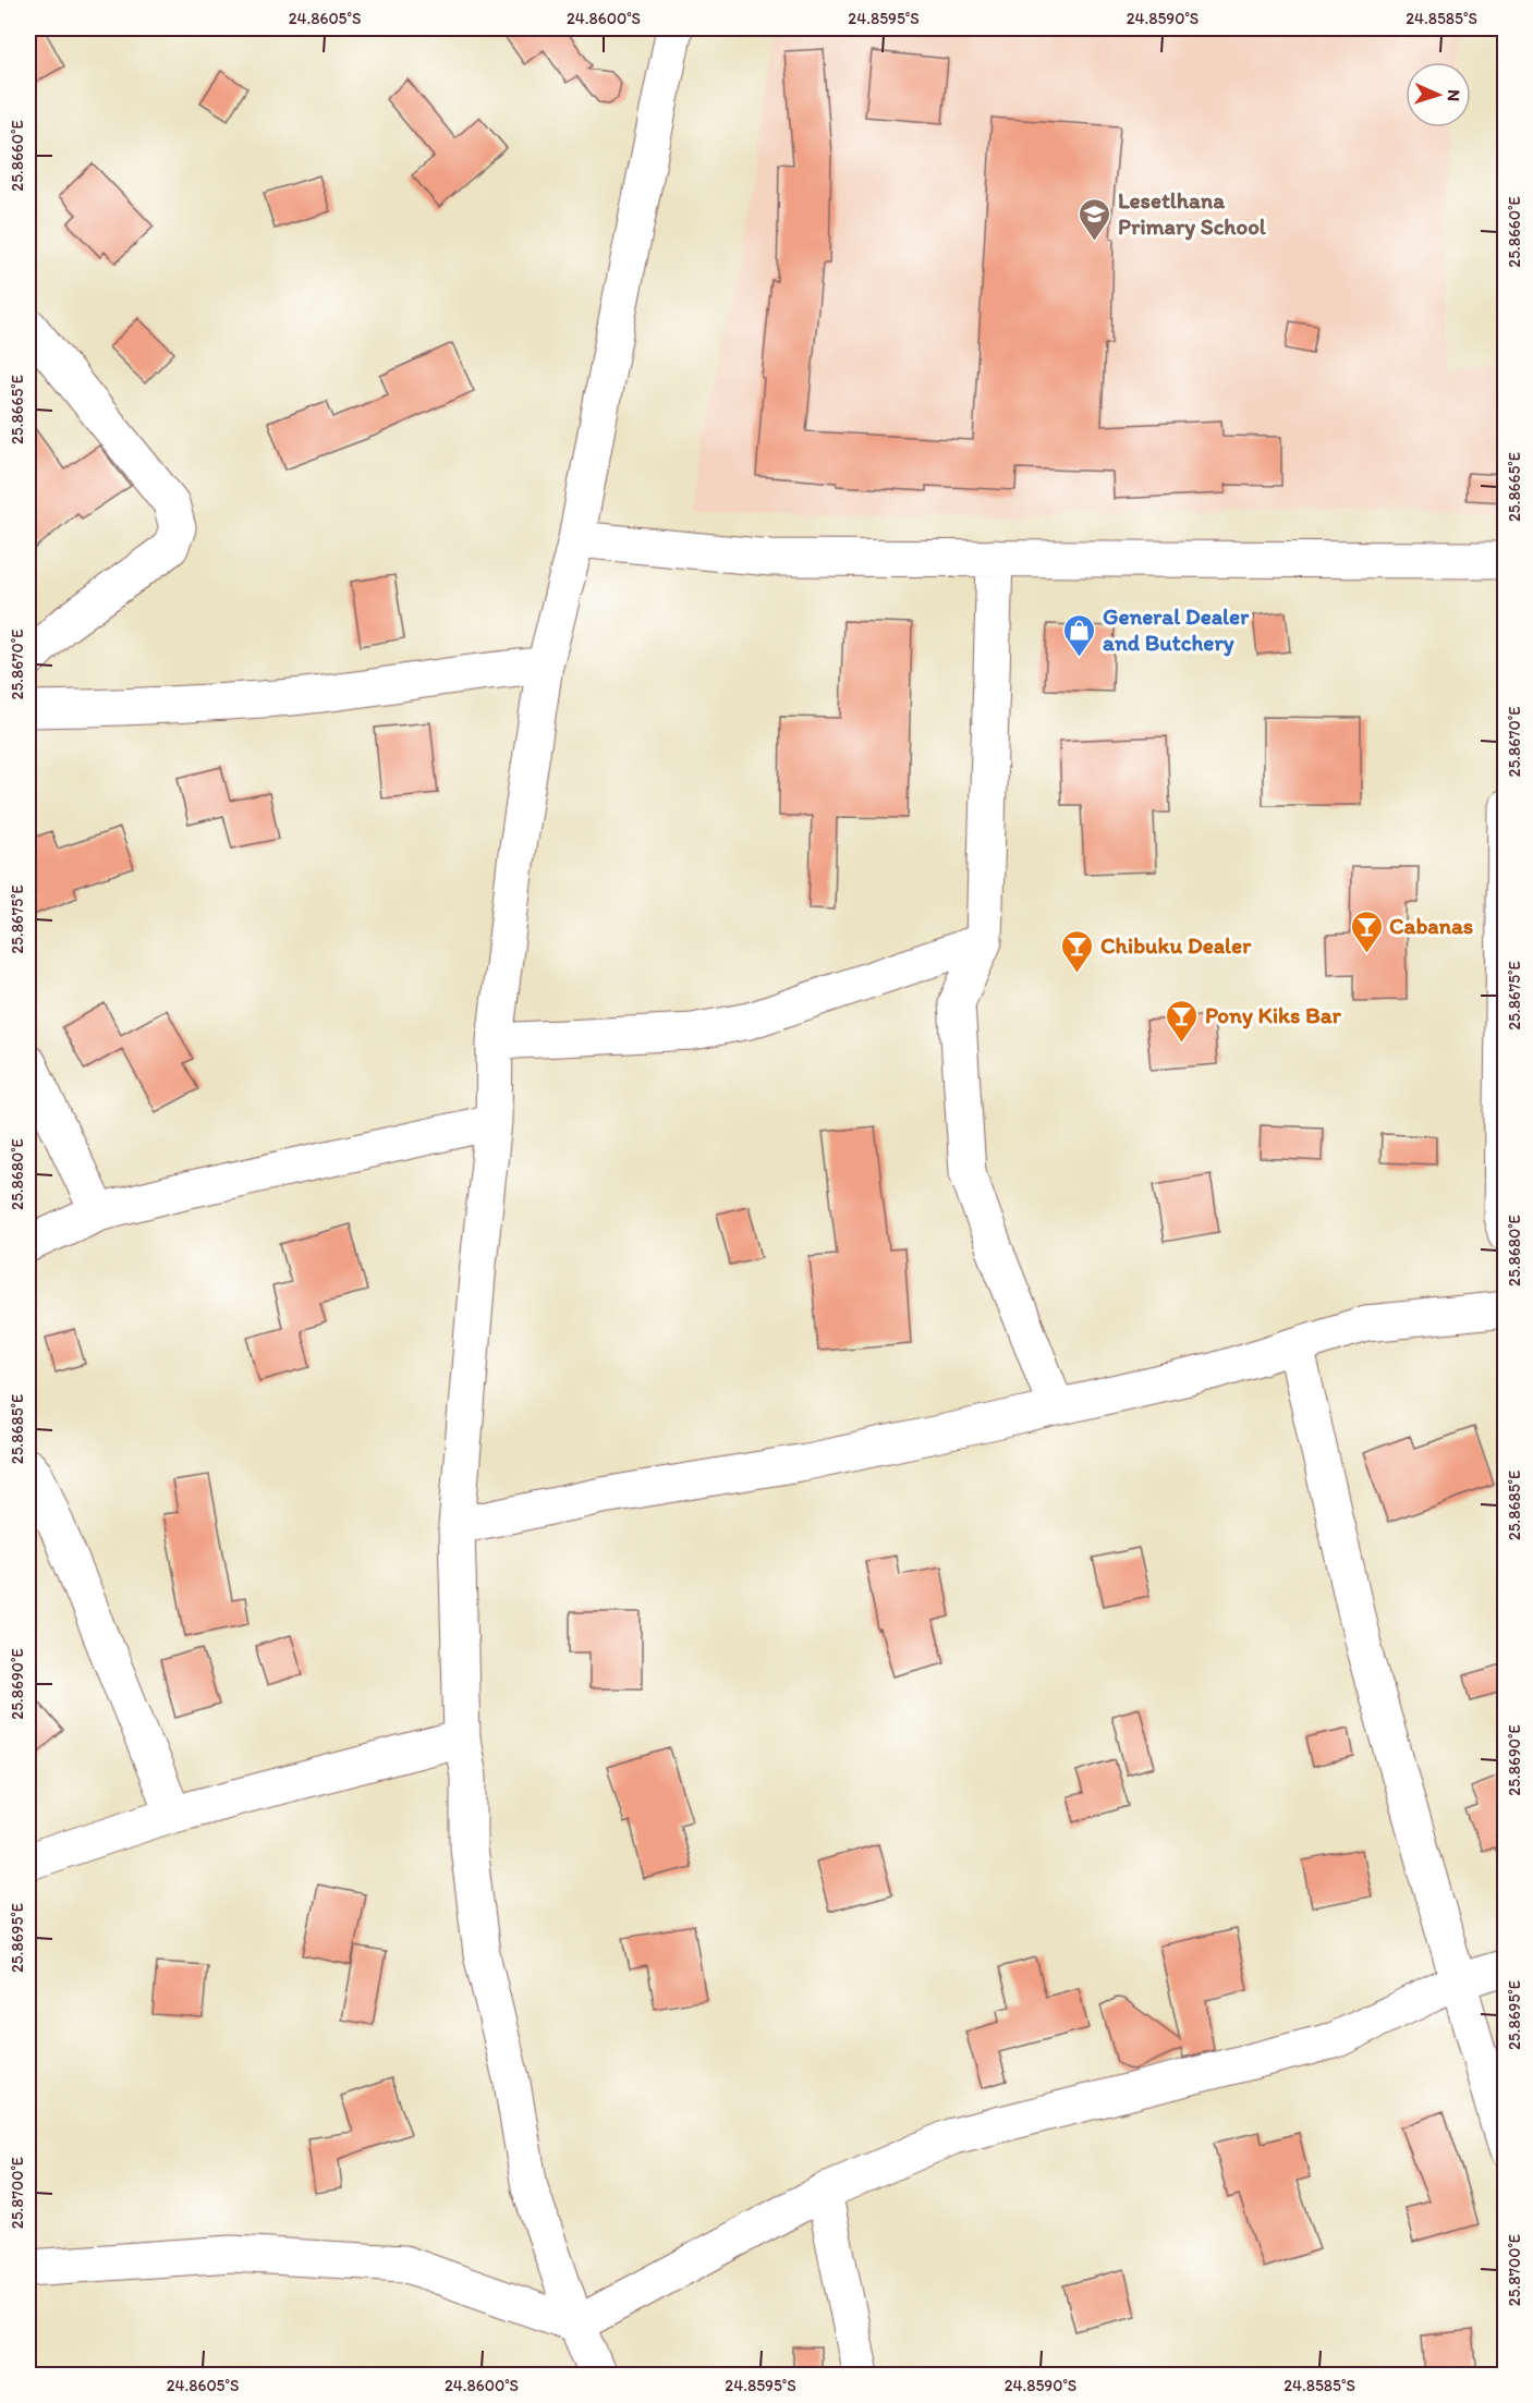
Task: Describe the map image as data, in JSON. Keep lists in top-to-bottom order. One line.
{"places":{"school or university":["Lesetlhana Primary School"],"shop":["General Dealer and Butchery"],"bar":["Cabanas","Chibuku Dealer","Pony Kiks Bar"]},"north":"right","coordinates":["24.8605°S","24.8600°S","24.8595°S","24.8590°S","24.8585°S","25.8660°E","25.8665°E","25.8670°E","25.8675°E","25.8680°E","25.8685°E","25.8690°E","25.8695°E","25.8700°E"]}
